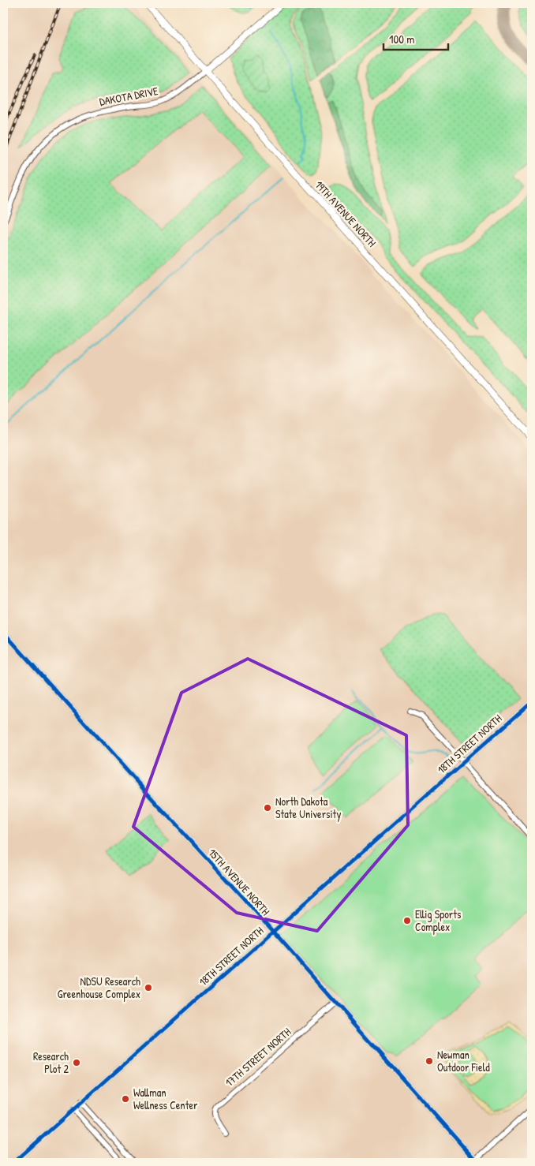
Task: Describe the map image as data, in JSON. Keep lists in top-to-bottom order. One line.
{"streets":{"main road":["DAKOTA DRIVE","19TH AVENUE NORTH"],"street":["18TH STREET NORTH","15TH AVENUE NORTH","17TH STREET NORTH"]},"crossings":[["DAKOTA DRIVE","19TH AVENUE NORTH"],["18TH STREET NORTH","15TH AVENUE NORTH"],["15TH AVENUE NORTH","17TH STREET NORTH"]],"places":["North Dakota State University","Ellig Sports Complex","NDSU Research Greenhouse Complex","Newman Outdoor Field","Research Plot 2","Wallman Wellness Center"],"scale_bar":"100 m"}
